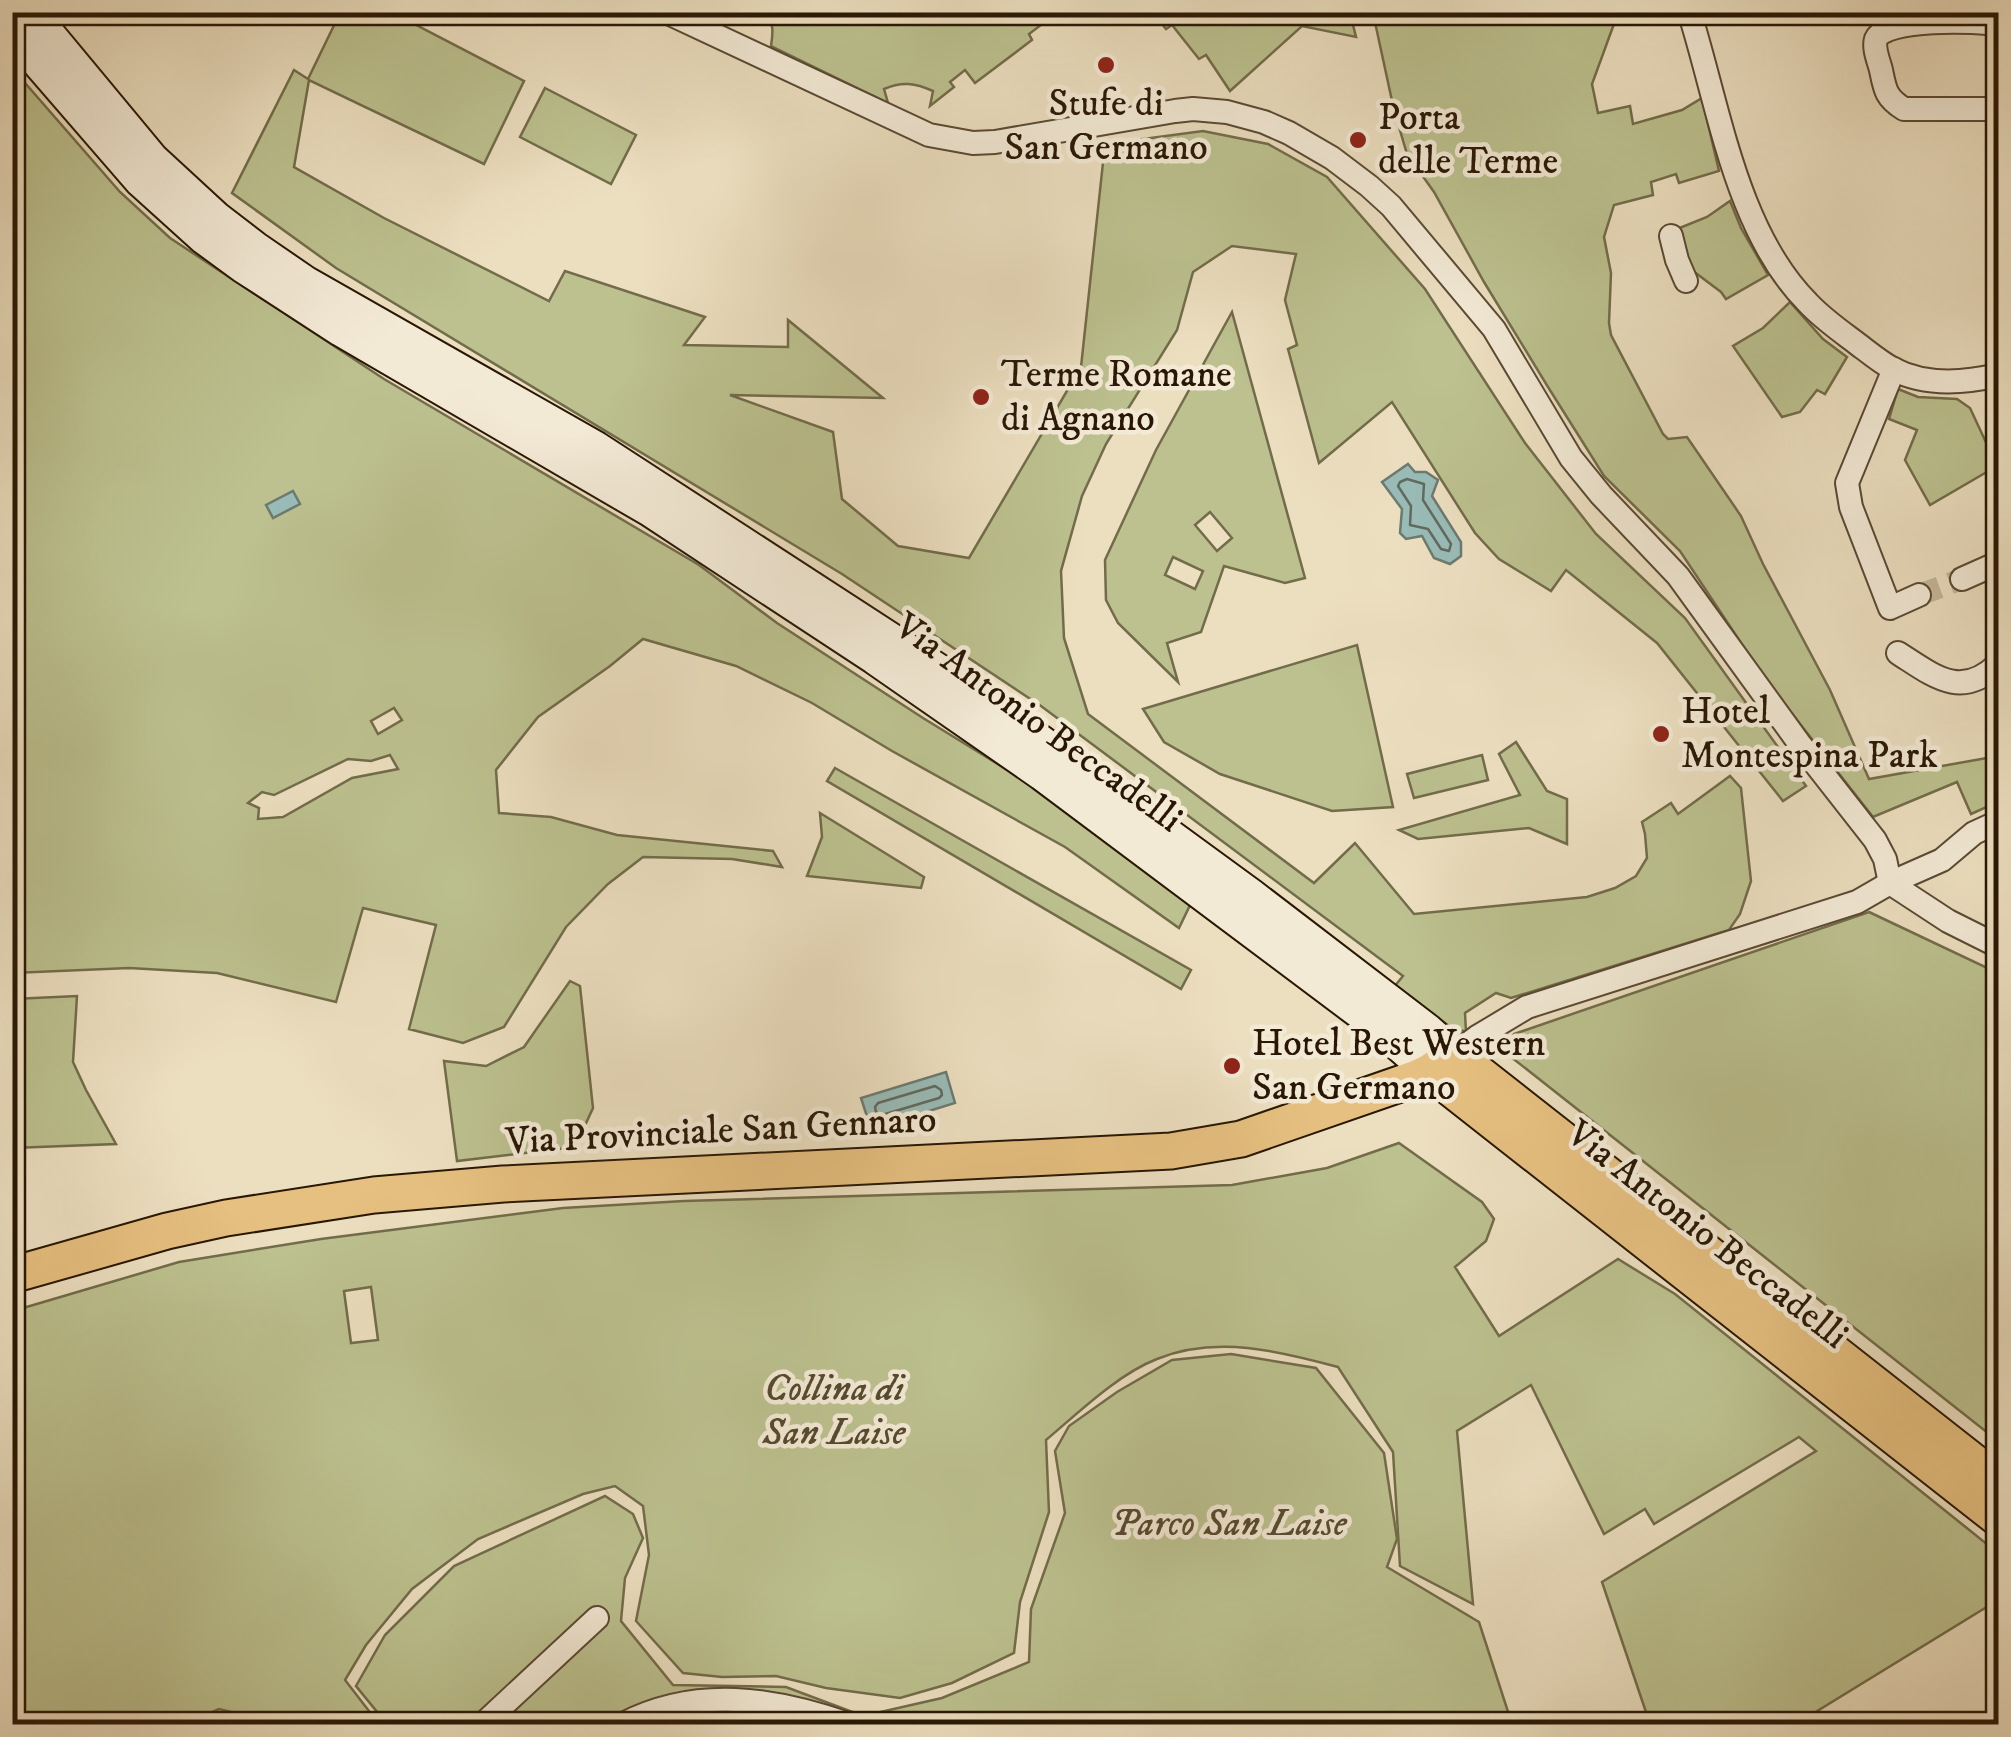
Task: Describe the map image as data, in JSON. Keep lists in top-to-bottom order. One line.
{"streets":{"main road":["Via Antonio Beccadelli","Via Provinciale San Gennaro"]},"crossings":[["Via Antonio Beccadelli","Via Provinciale San Gennaro"]],"parks":["Collina di San Laise","Parco San Laise"],"places":["Stufe di San Germano","Porta delle Terme","Terme Romane di Agnano","Hotel Montespina Park","Hotel Best Western San Germano"]}
